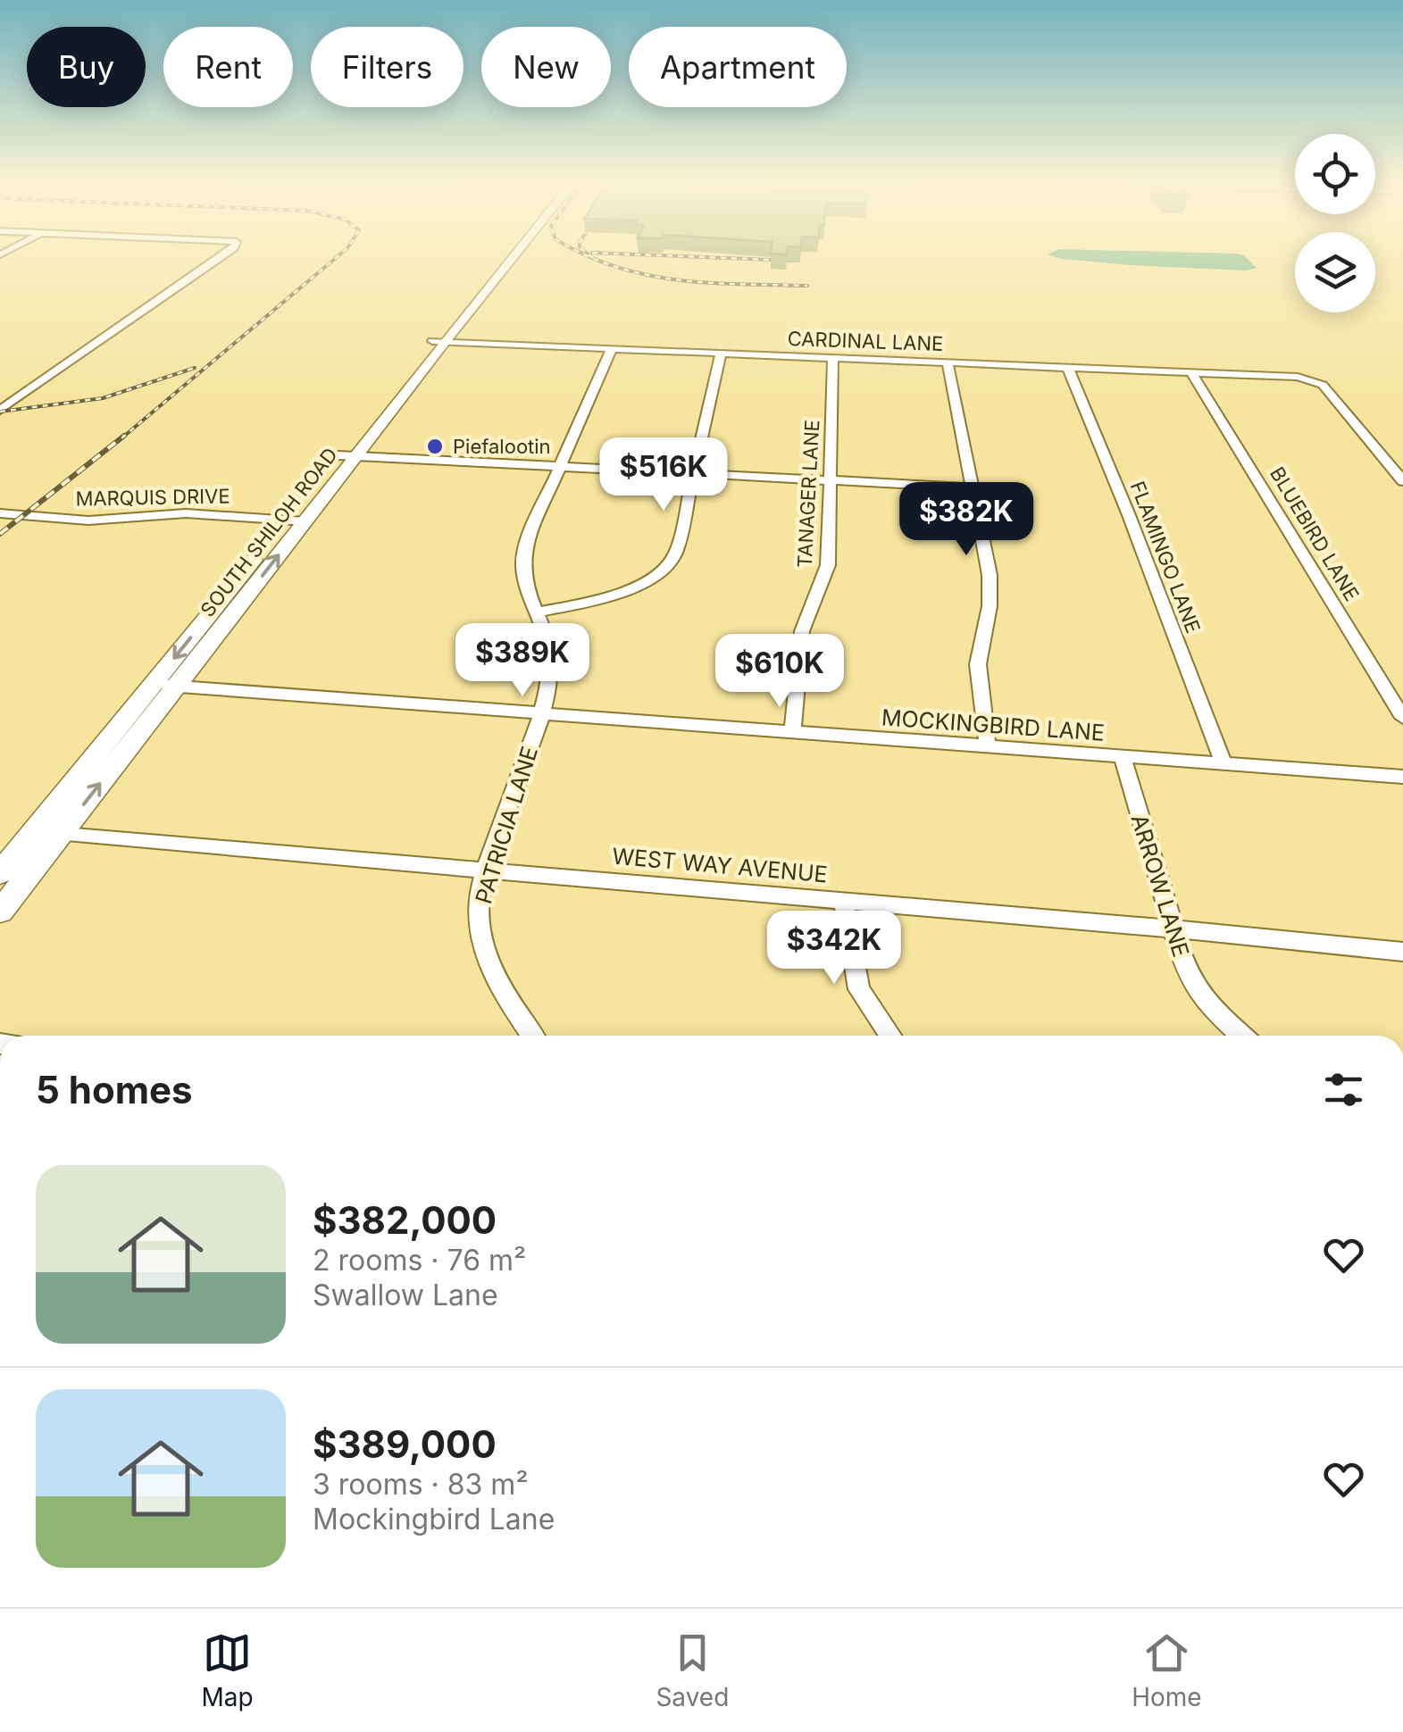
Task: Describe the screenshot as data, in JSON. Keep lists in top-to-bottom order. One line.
{"streets":{"main road":["SOUTH SHILOH ROAD"],"street":["CARDINAL LANE","TANAGER LANE","MARQUIS DRIVE","BLUEBIRD LANE","FLAMINGO LANE","MOCKINGBIRD LANE","PATRICIA LANE","WEST WAY AVENUE","ARROW LANE"]},"crossings":[["CARDINAL LANE","TANAGER LANE"],["CARDINAL LANE","SOUTH SHILOH ROAD"],["CARDINAL LANE","BLUEBIRD LANE"],["CARDINAL LANE","FLAMINGO LANE"],["CARDINAL LANE","PATRICIA LANE"],["TANAGER LANE","MOCKINGBIRD LANE"],["MARQUIS DRIVE","SOUTH SHILOH ROAD"],["SOUTH SHILOH ROAD","MOCKINGBIRD LANE"],["SOUTH SHILOH ROAD","WEST WAY AVENUE"],["FLAMINGO LANE","MOCKINGBIRD LANE"],["MOCKINGBIRD LANE","PATRICIA LANE"],["MOCKINGBIRD LANE","ARROW LANE"],["PATRICIA LANE","WEST WAY AVENUE"],["WEST WAY AVENUE","ARROW LANE"]],"places":["Piefalootin"],"page":{"chip":["Buy","Rent","Filters","New","Apartment"],"price":["$516K","$382K","$389K","$610K","$342K"],"heading":"5 homes","list":[{"name":"$382,000","note":"2 rooms · 76 m² · Swallow Lane"},{"name":"$389,000","note":"3 rooms · 83 m² · Mockingbird Lane"}],"tabs":["Map","Saved","Home"]}}
